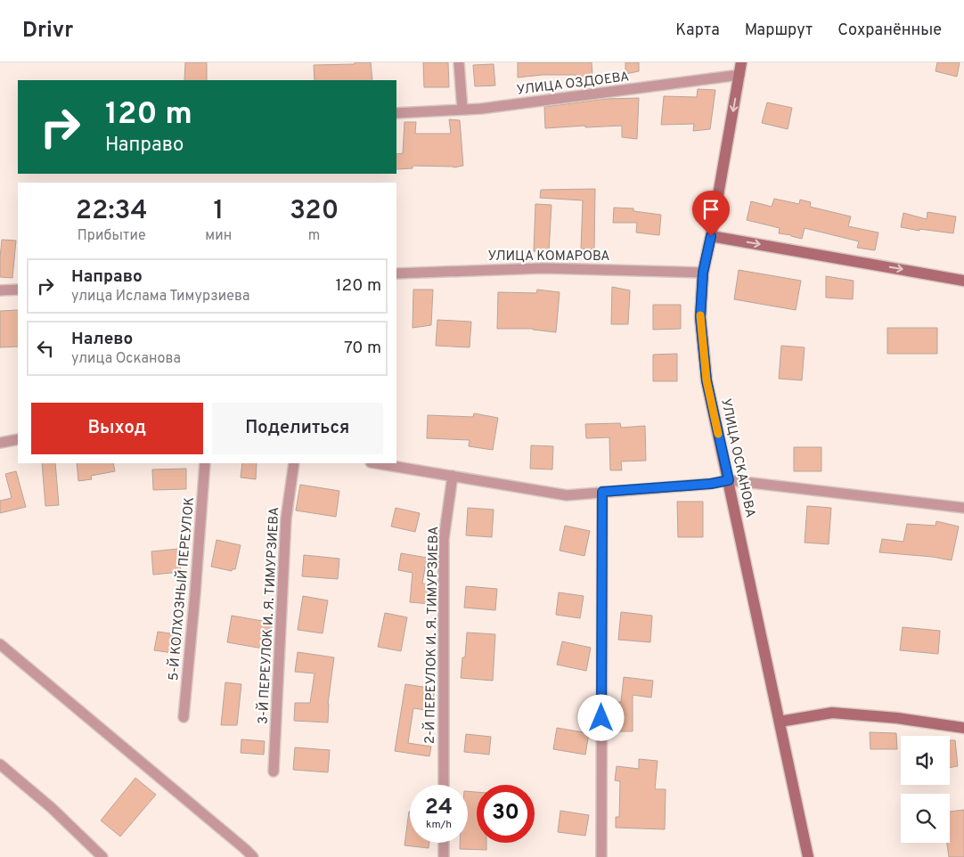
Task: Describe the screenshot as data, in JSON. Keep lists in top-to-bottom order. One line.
{"streets":{"main road":["УЛИЦА ОСКАНОВА"],"street":["УЛИЦА ОЗДОЕВА","УЛИЦА КОМАРОВА","5-Й КОЛХОЗНЫЙ ПЕРЕУЛОК","3-Й ПЕРЕУЛОК И. Я. ТИМУРЗИЕВА","2-Й ПЕРЕУЛОК И. Я. ТИМУРЗИЕВА"]},"crossings":[["УЛИЦА ОЗДОЕВА","УЛИЦА ОСКАНОВА"],["УЛИЦА КОМАРОВА","УЛИЦА ОСКАНОВА"]],"page":{"header":"Drivr","nav":["Карта","Маршрут","Сохранённые"],"turn":["120 m","Направо"],"eta":["22:34","Прибытие","1","мин","320","m"],"list":[{"name":"Направо","note":"улица Ислама Тимурзиева","value":"120 m"},{"name":"Налево","note":"улица Осканова","value":"70 m"}],"buttons":["Выход","Поделиться"],"speed":"24 km/h","limit":"30"}}
